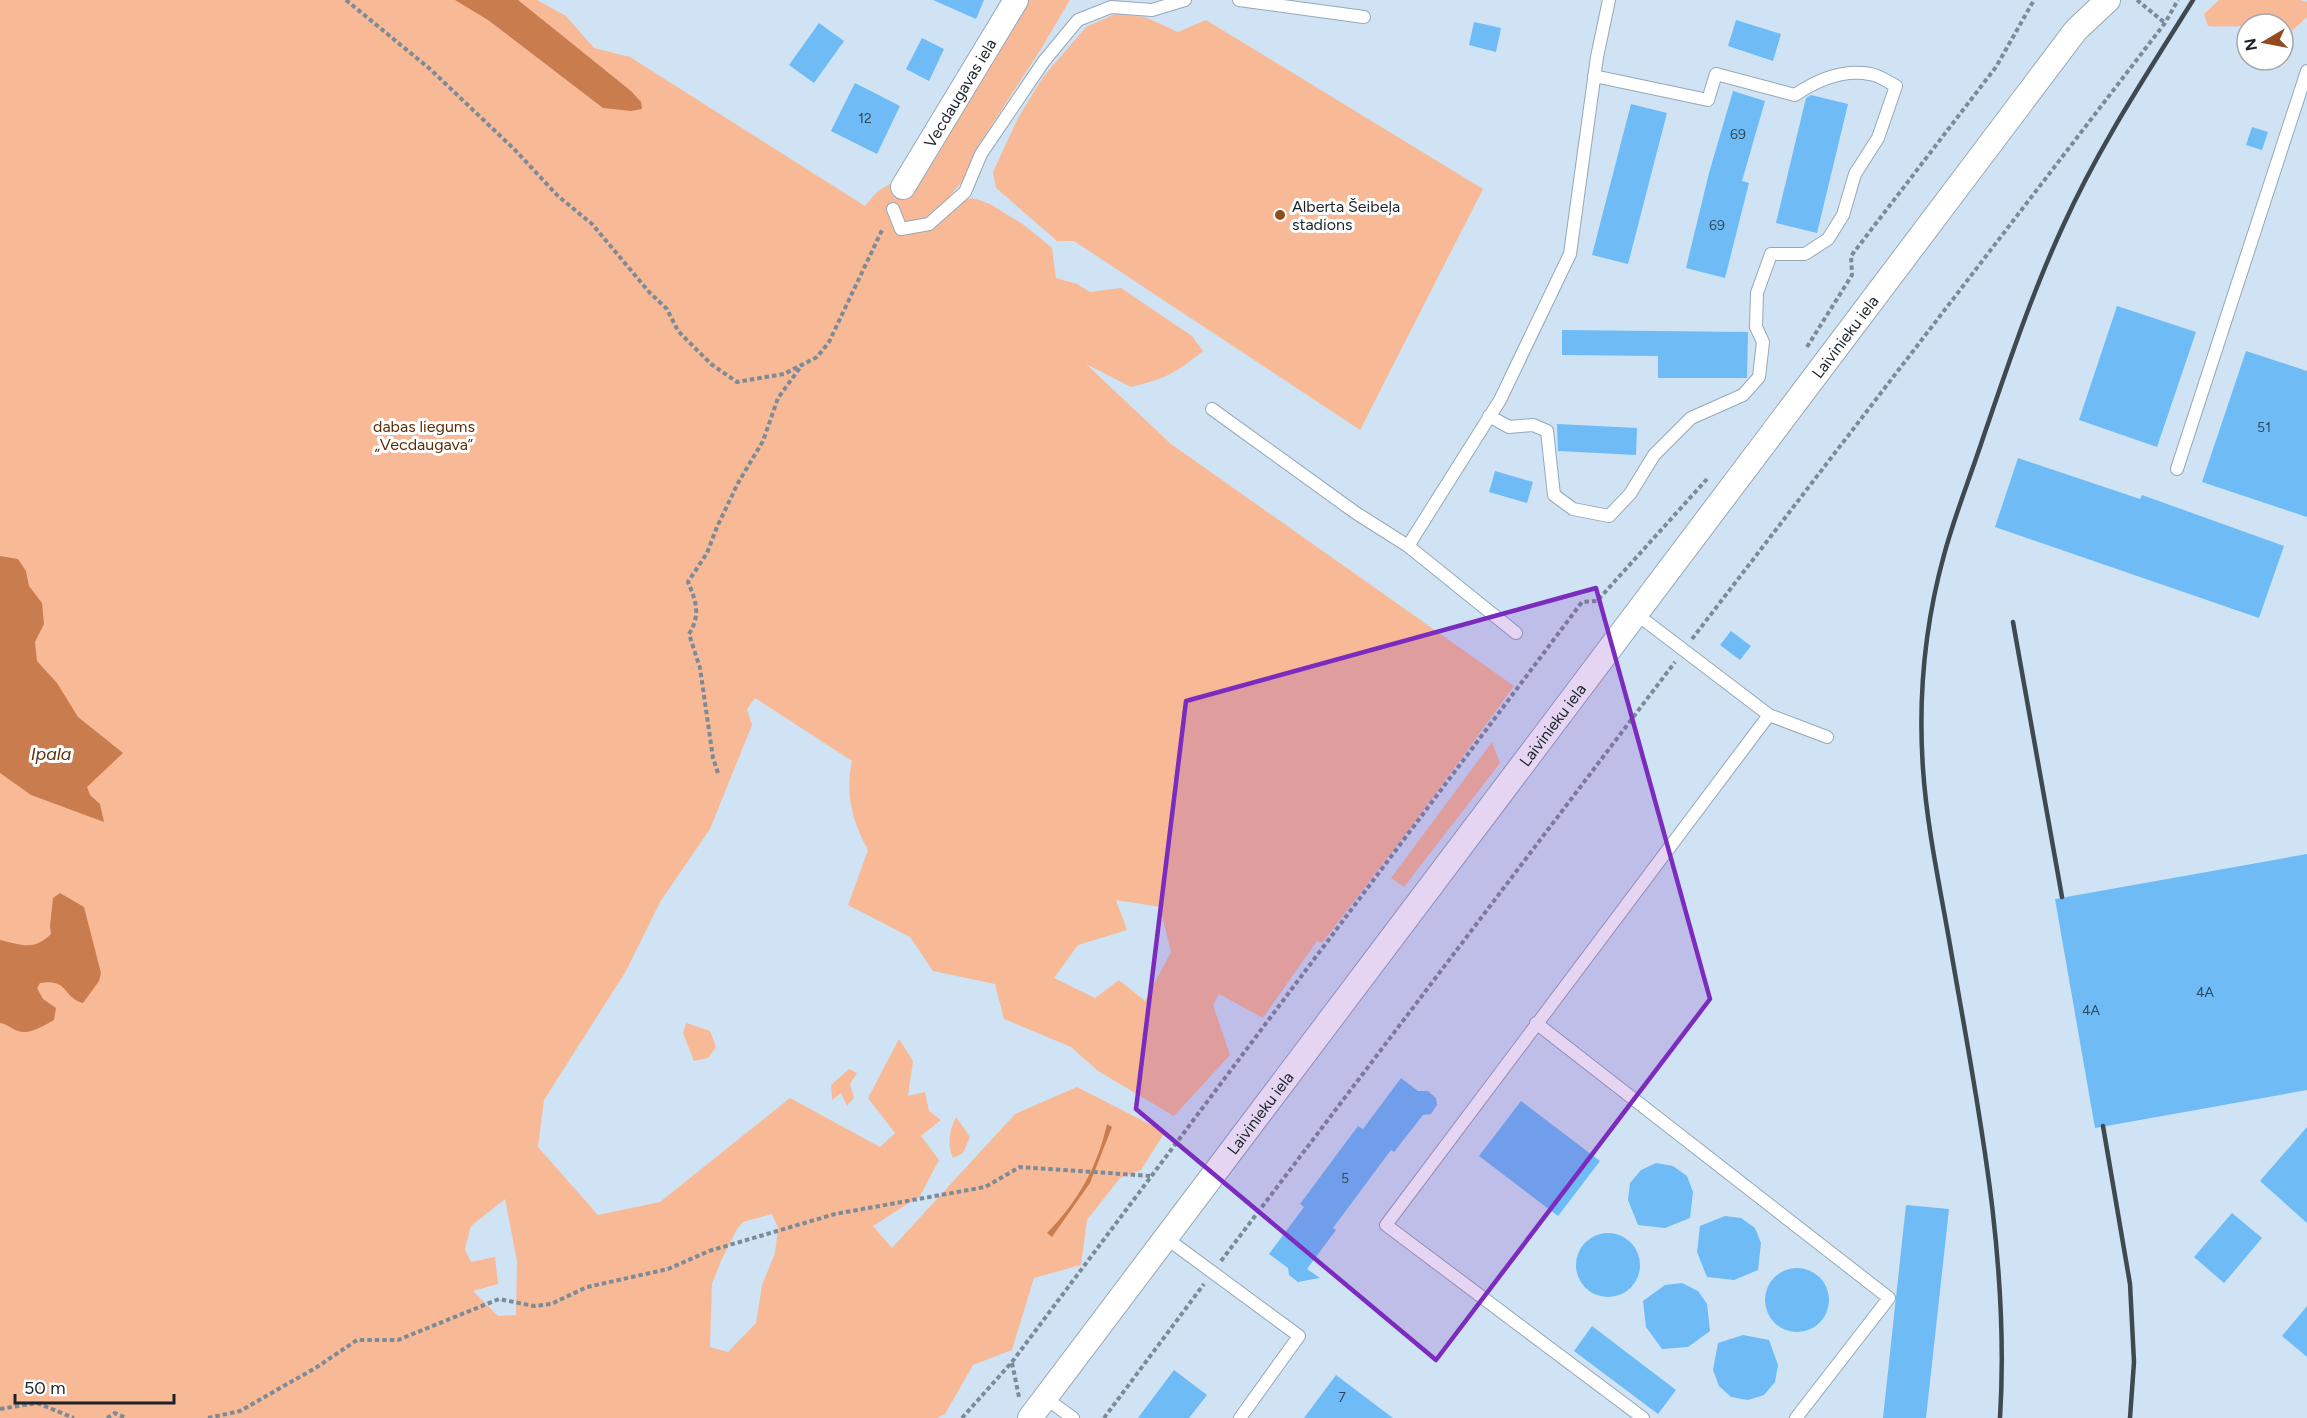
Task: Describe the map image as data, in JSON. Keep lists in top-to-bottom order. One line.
{"streets":{"street":["Vecdaugavas iela","Laivinieku iela"]},"water":["Ipala"],"parks":["dabas liegums „Vecdaugava”"],"places":["Alberta Šeibeļa stadions"],"house_numbers":["12","69","69","51","4A","4A","5","7"],"scale_bar":"50 m","north":"left"}
